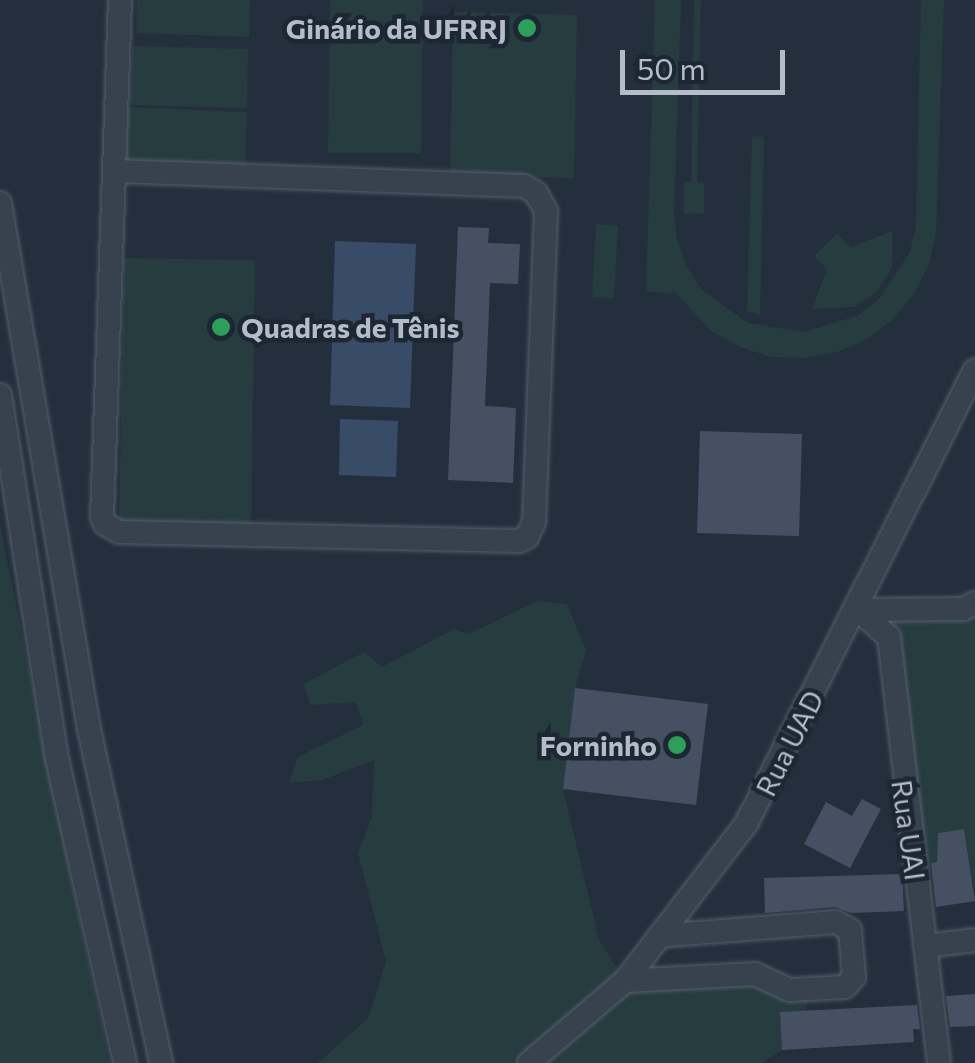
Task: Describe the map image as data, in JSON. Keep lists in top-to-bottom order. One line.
{"streets":{"street":["Rua UAD","Rua UAI"]},"crossings":[["Rua UAD","Rua UAI"]],"places":["Ginário da UFRRJ","Quadras de Tênis","Forninho"],"scale_bar":"50 m"}
